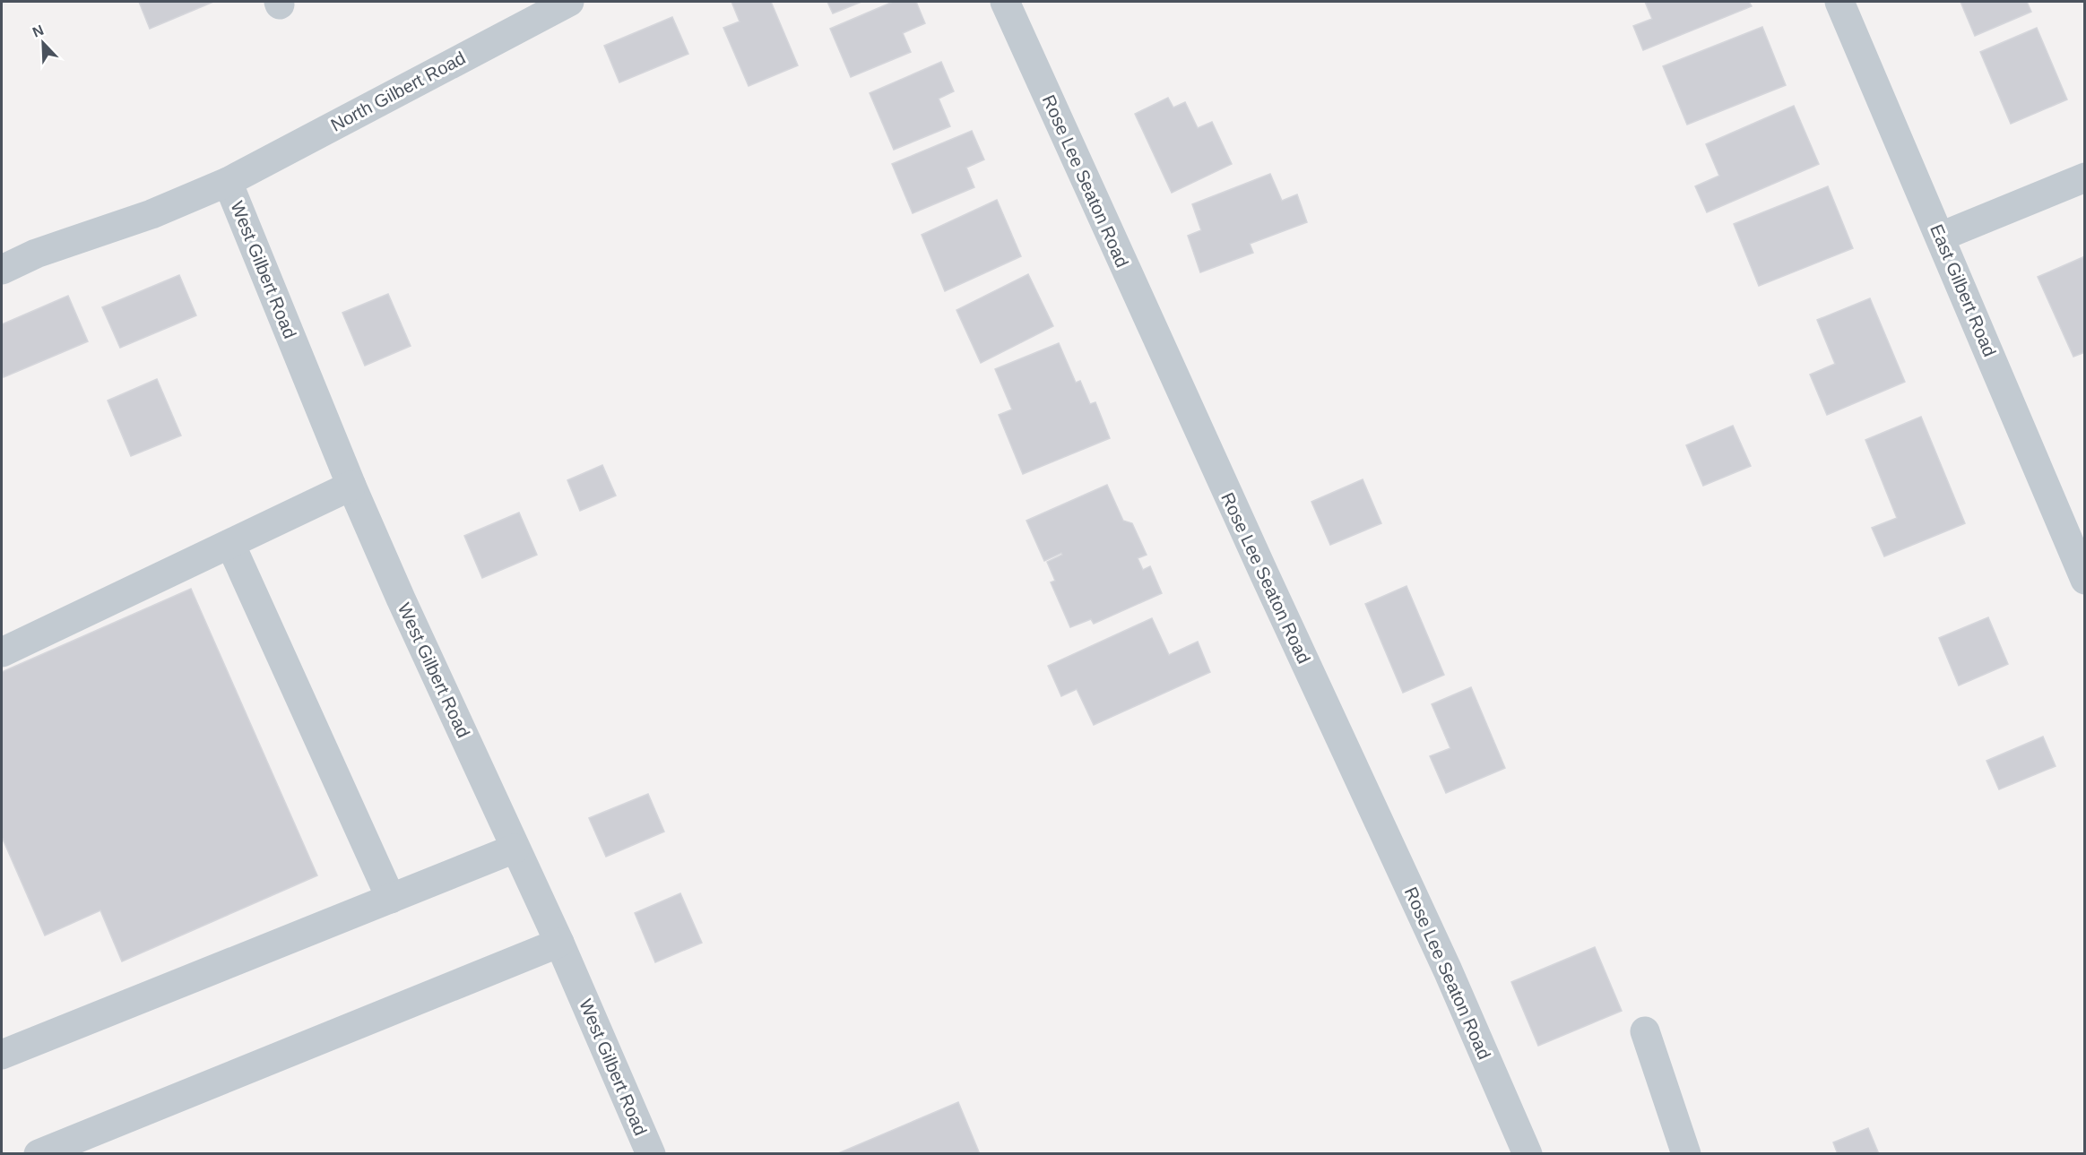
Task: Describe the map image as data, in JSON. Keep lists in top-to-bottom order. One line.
{"streets":{"street":["North Gilbert Road","Rose Lee Seaton Road","West Gilbert Road","East Gilbert Road"]},"crossings":[["North Gilbert Road","West Gilbert Road"]],"north":"top left"}
